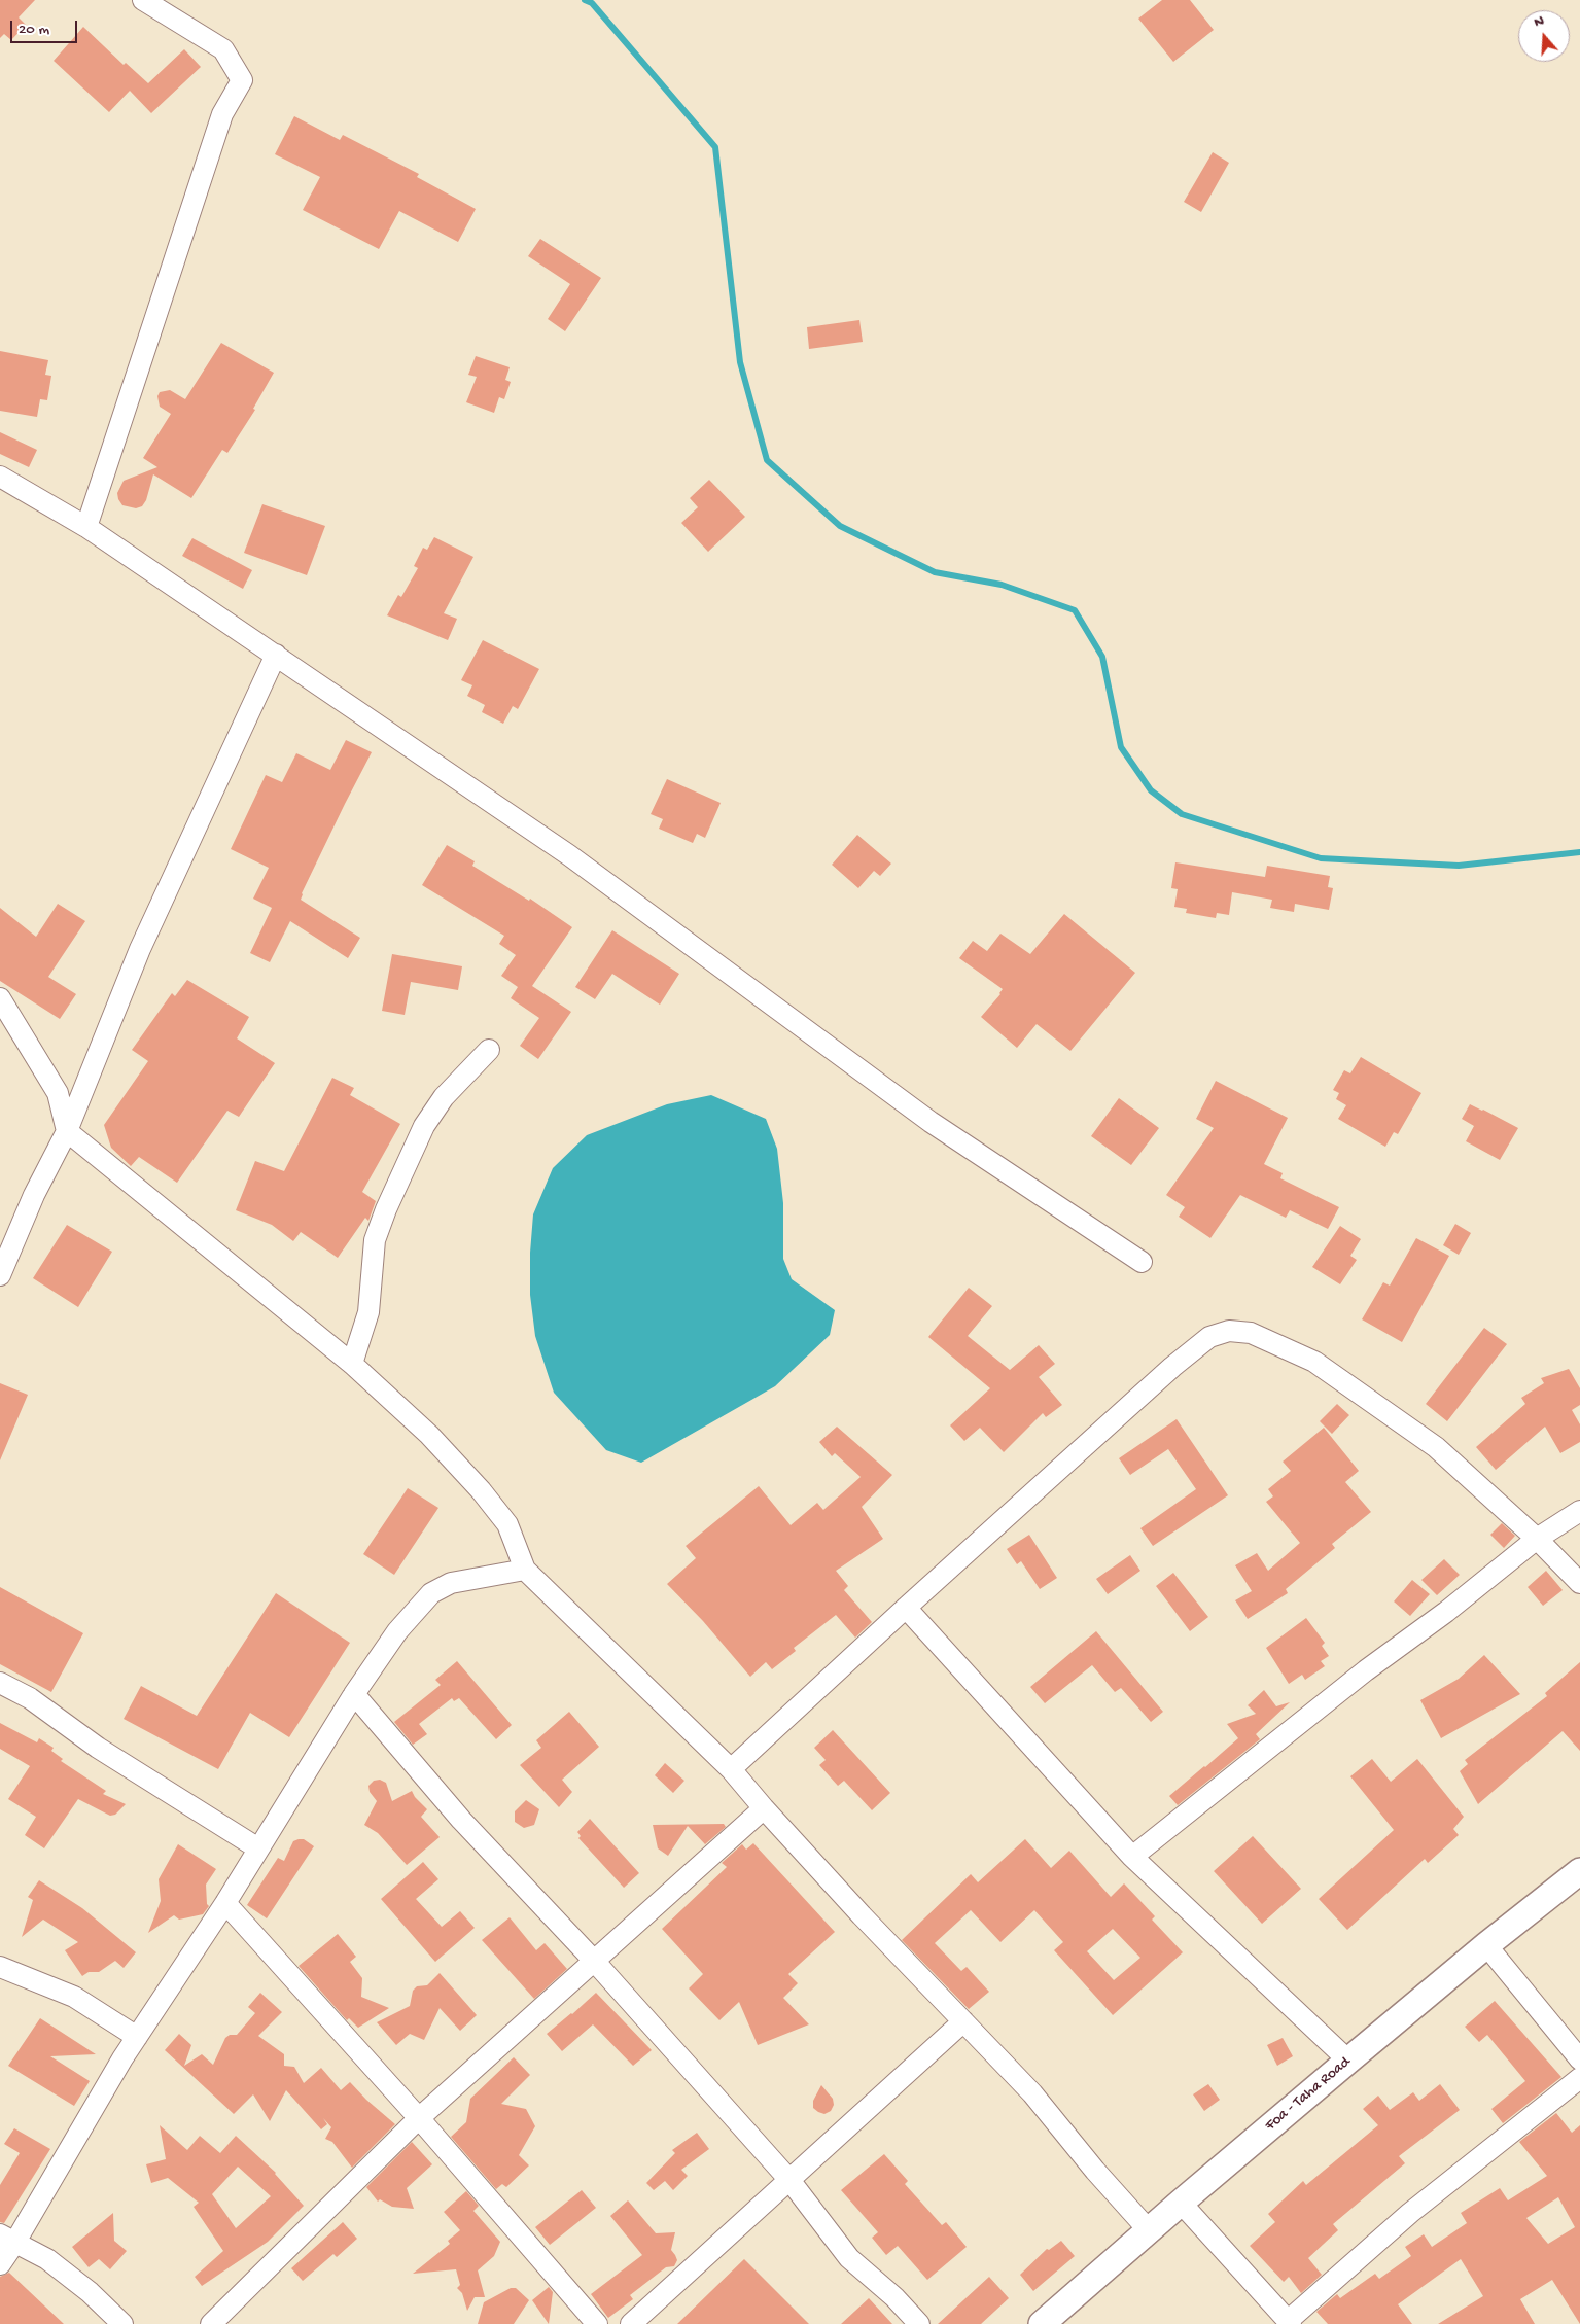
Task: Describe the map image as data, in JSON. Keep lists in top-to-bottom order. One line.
{"streets":{"street":["Foa - Taha Road"]},"scale_bar":"20 m","north":"top"}
